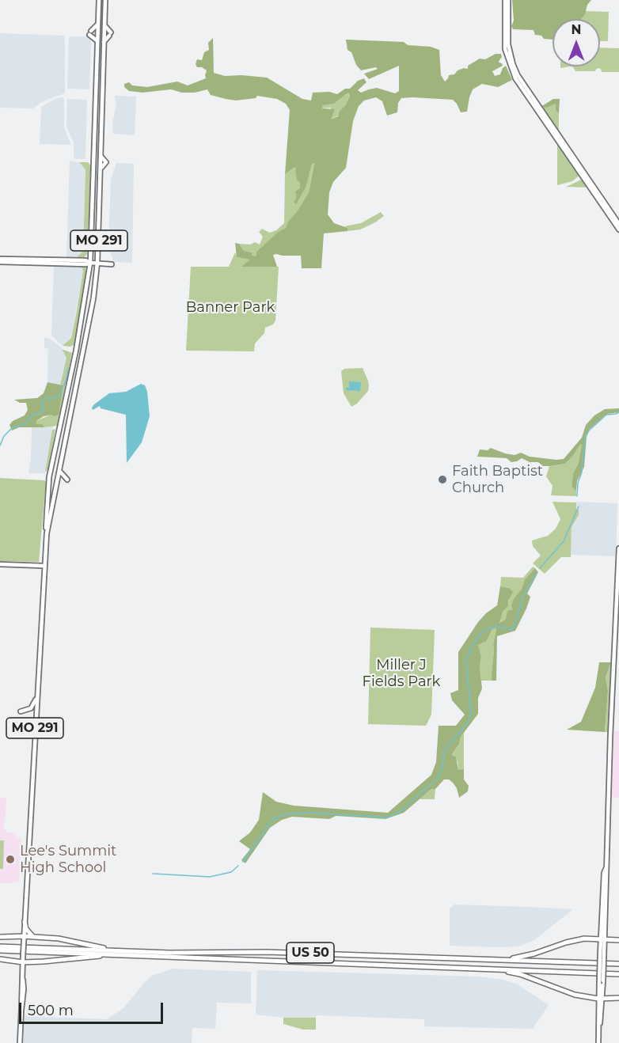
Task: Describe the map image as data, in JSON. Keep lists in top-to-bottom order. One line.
{"streets":{"highway":["US 50"],"main road":["MO 291"]},"parks":["Banner Park","Miller J Fields Park"],"places":["Faith Baptist Church","Lee's Summit High School"],"scale_bar":"500 m","north":"top"}
